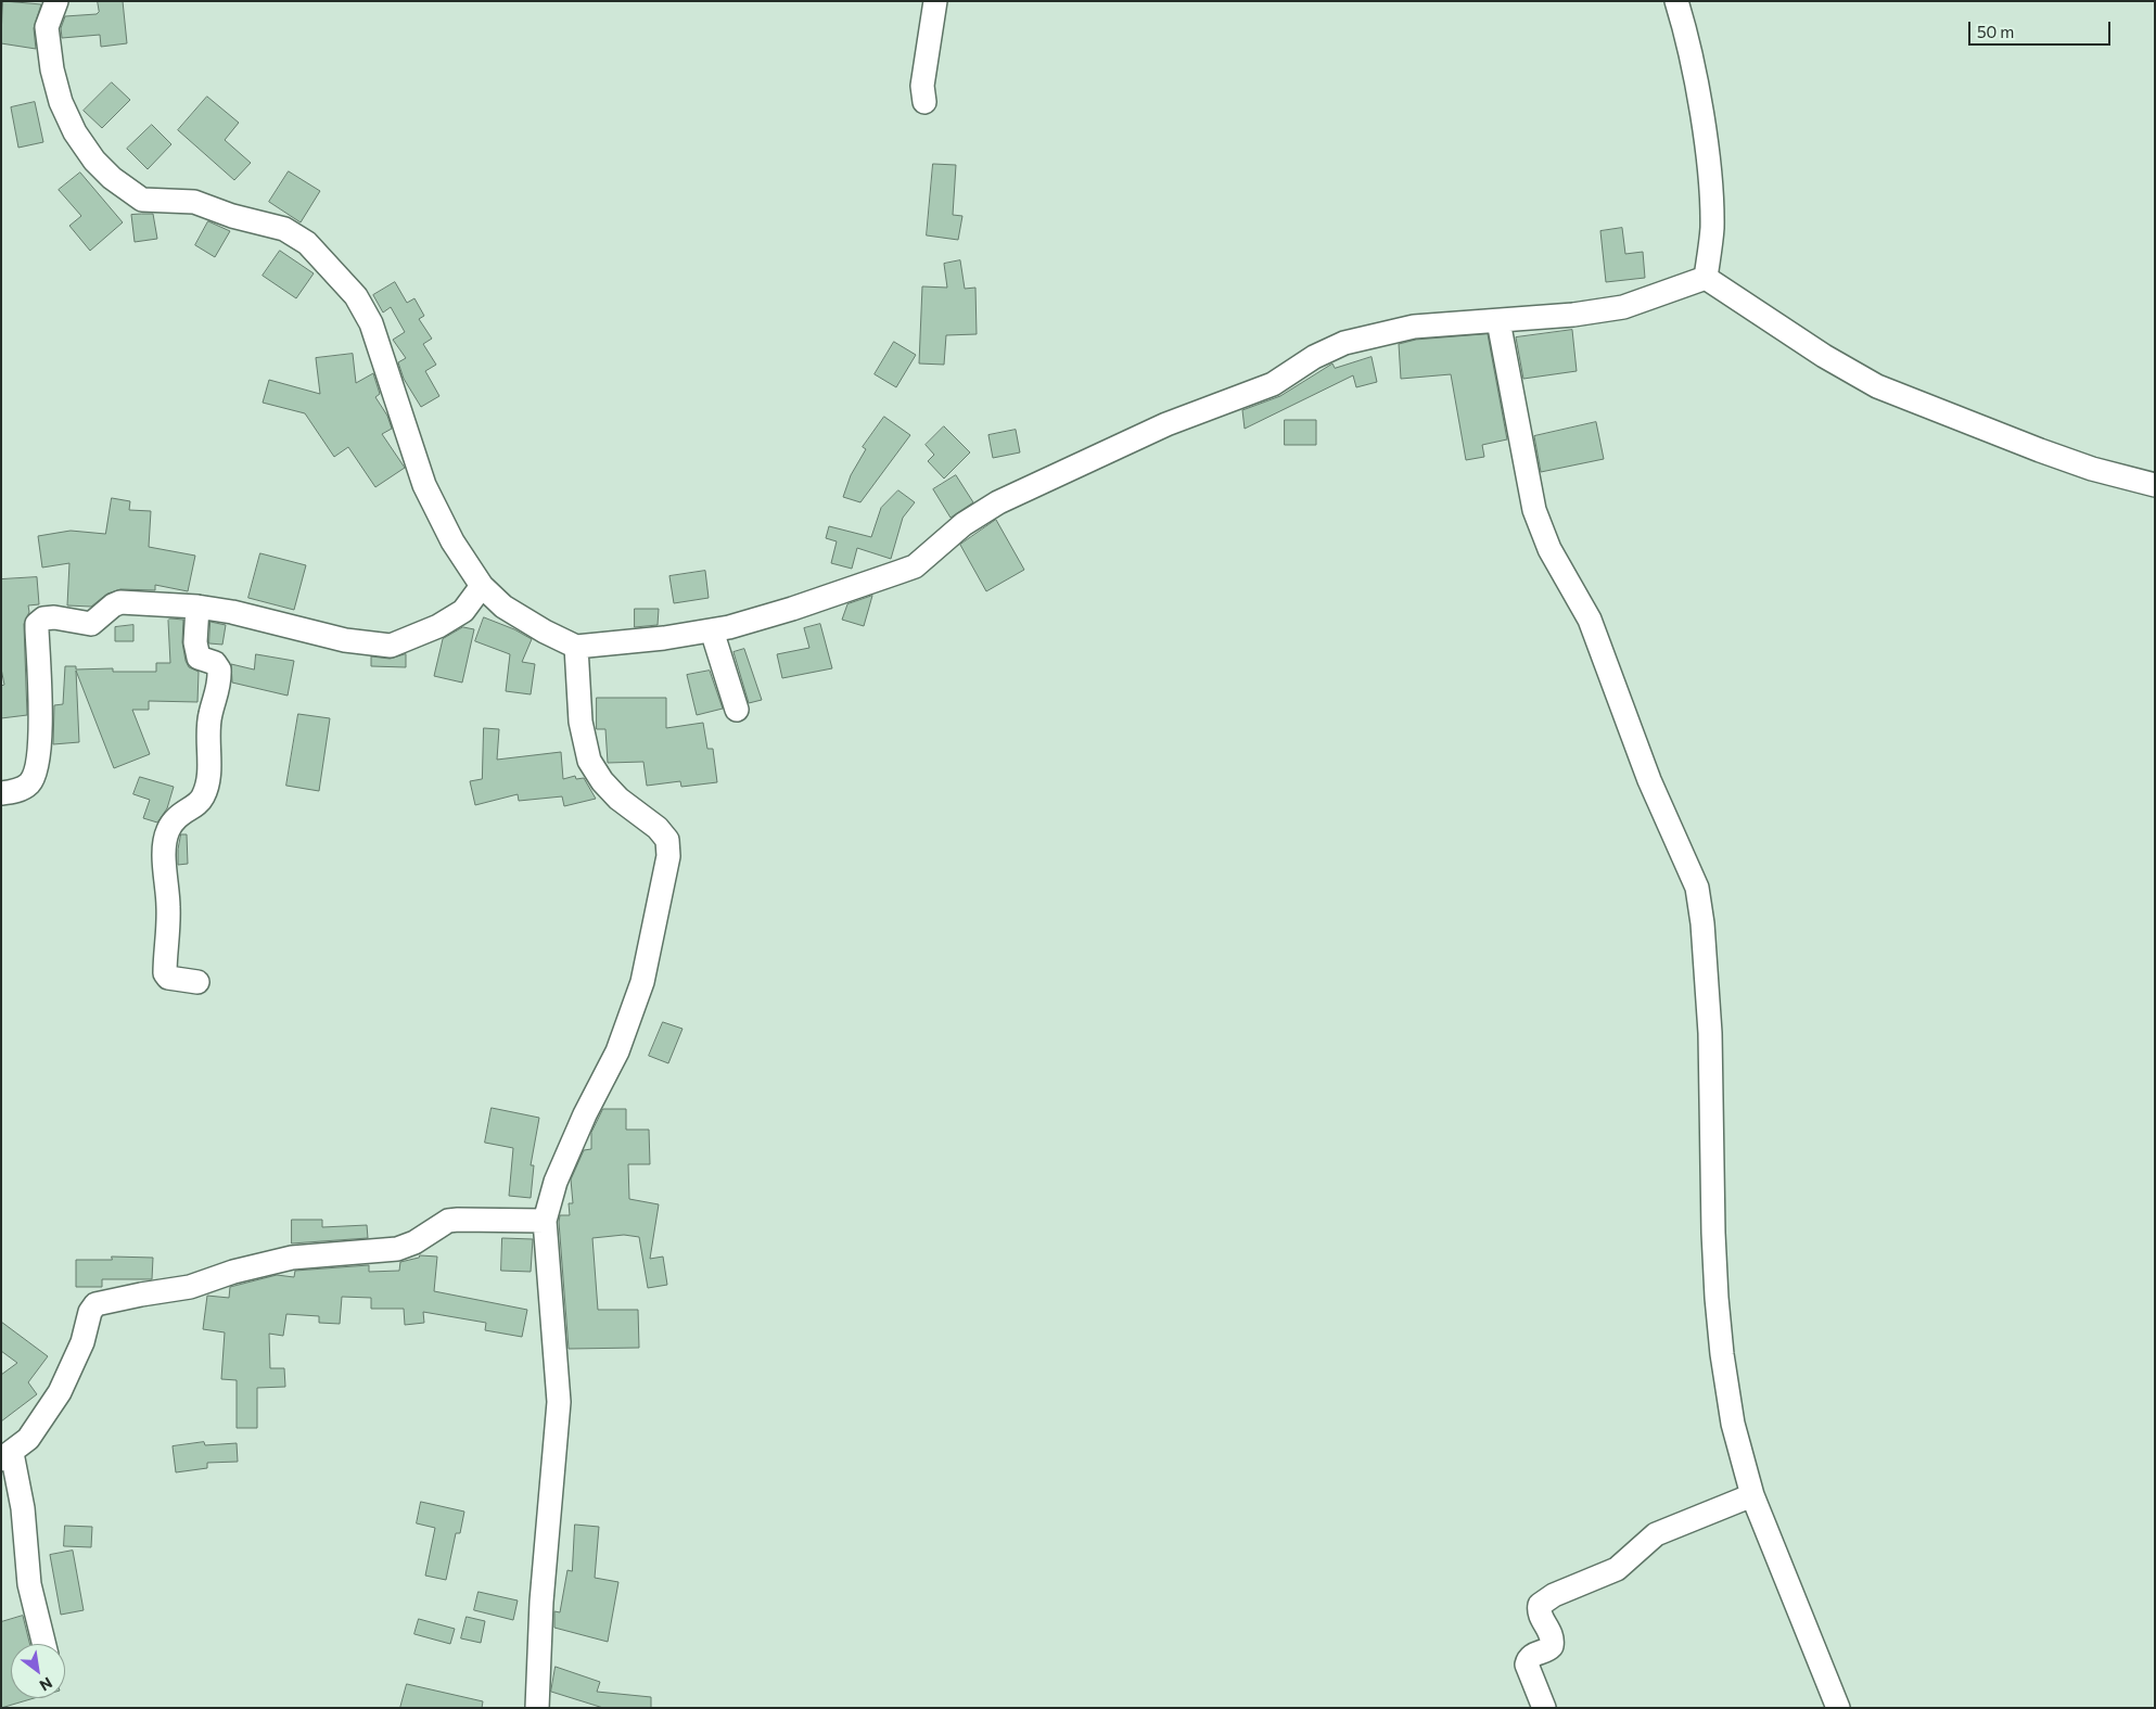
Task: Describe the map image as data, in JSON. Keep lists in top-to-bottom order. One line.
{"scale_bar":"50 m","north":"bottom right"}
